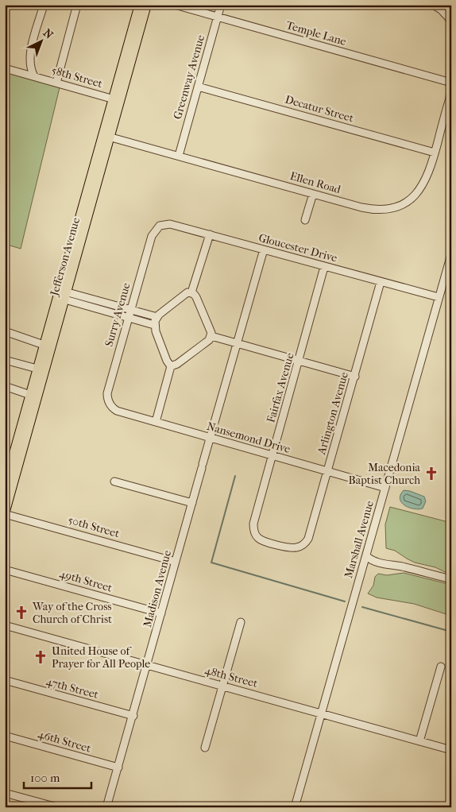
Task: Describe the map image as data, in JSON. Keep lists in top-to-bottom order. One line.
{"streets":{"main road":["Jefferson Avenue"],"street":["Temple Lane","58th Street","Greenway Avenue","Decatur Street","Ellen Road","Gloucester Drive","Surry Avenue","Fairfax Avenue","Arlington Avenue","Nansemond Drive","50th Street","Marshall Avenue","49th Street","Madison Avenue","48th Street","47th Street","46th Street"]},"crossings":[["Temple Lane","Greenway Avenue"],["58th Street","Jefferson Avenue"],["Greenway Avenue","Decatur Street"],["Greenway Avenue","Ellen Road"],["Decatur Street","Ellen Road"],["Ellen Road","Jefferson Avenue"],["Gloucester Drive","Surry Avenue"],["Gloucester Drive","Fairfax Avenue"],["Gloucester Drive","Arlington Avenue"],["Gloucester Drive","Marshall Avenue"],["Gloucester Drive","Madison Avenue"],["Jefferson Avenue","50th Street"],["Surry Avenue","Nansemond Drive"],["Fairfax Avenue","Arlington Avenue"],["Fairfax Avenue","Nansemond Drive"],["Arlington Avenue","Nansemond Drive"],["Nansemond Drive","Marshall Avenue"],["Nansemond Drive","Madison Avenue"],["50th Street","Madison Avenue"],["Marshall Avenue","48th Street"],["49th Street","Madison Avenue"],["Madison Avenue","48th Street"],["Madison Avenue","47th Street"],["Madison Avenue","46th Street"]],"places":{"church":["Macedonia Baptist Church","Way of the Cross Church of Christ","United House of Prayer for All People"]},"scale_bar":"100 m","north":"top right"}
